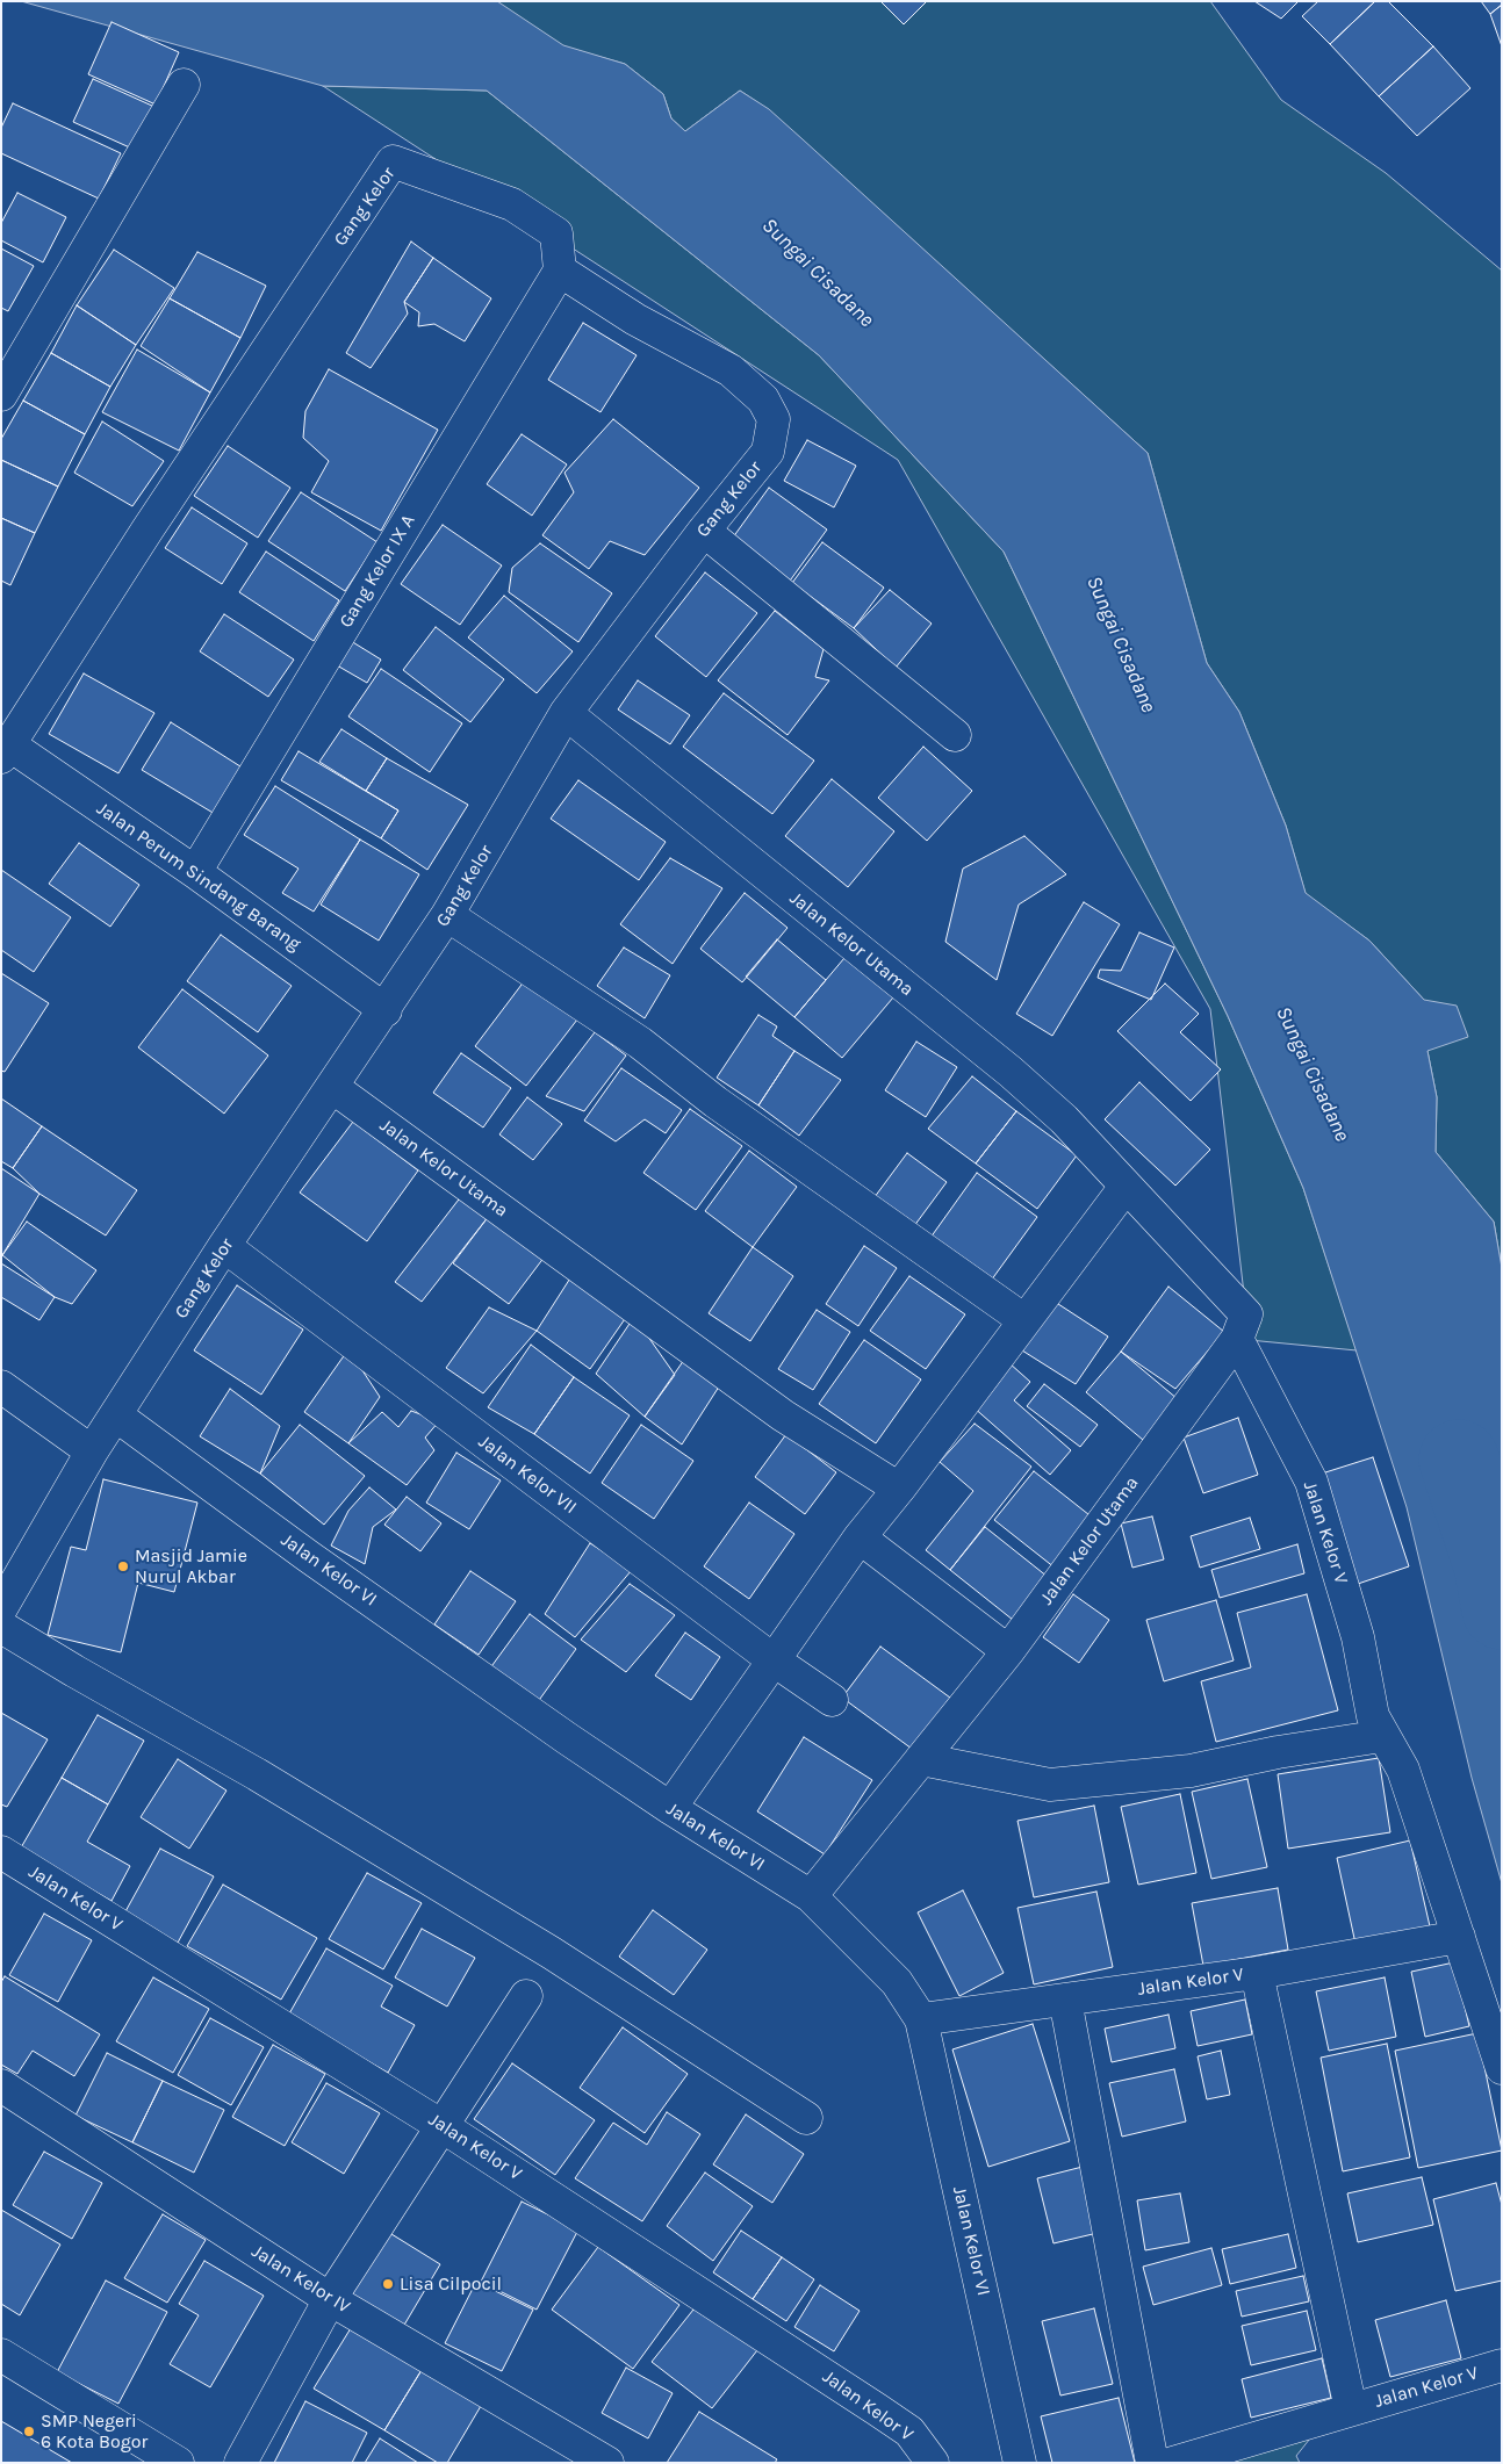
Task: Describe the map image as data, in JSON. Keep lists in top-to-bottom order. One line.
{"streets":{"street":["Gang Kelor","Gang Kelor IX A","Jalan Perum Sindang Barang","Jalan Kelor Utama","Jalan Kelor VII","Jalan Kelor V","Jalan Kelor VI","Jalan Kelor IV"]},"crossings":[["Gang Kelor","Gang Kelor IX A"],["Gang Kelor","Jalan Perum Sindang Barang"],["Gang Kelor","Jalan Kelor Utama"],["Gang Kelor","Jalan Kelor VII"],["Gang Kelor","Jalan Kelor VI"],["Gang Kelor IX A","Jalan Perum Sindang Barang"],["Jalan Kelor Utama","Jalan Kelor V"],["Jalan Kelor Utama","Jalan Kelor VI"],["Jalan Kelor V","Jalan Kelor VI"]],"water":["Sungai Cisadane"],"places":["Masjid Jamie Nurul Akbar","Lisa Cilpocil","SMP Negeri 6 Kota Bogor"]}
